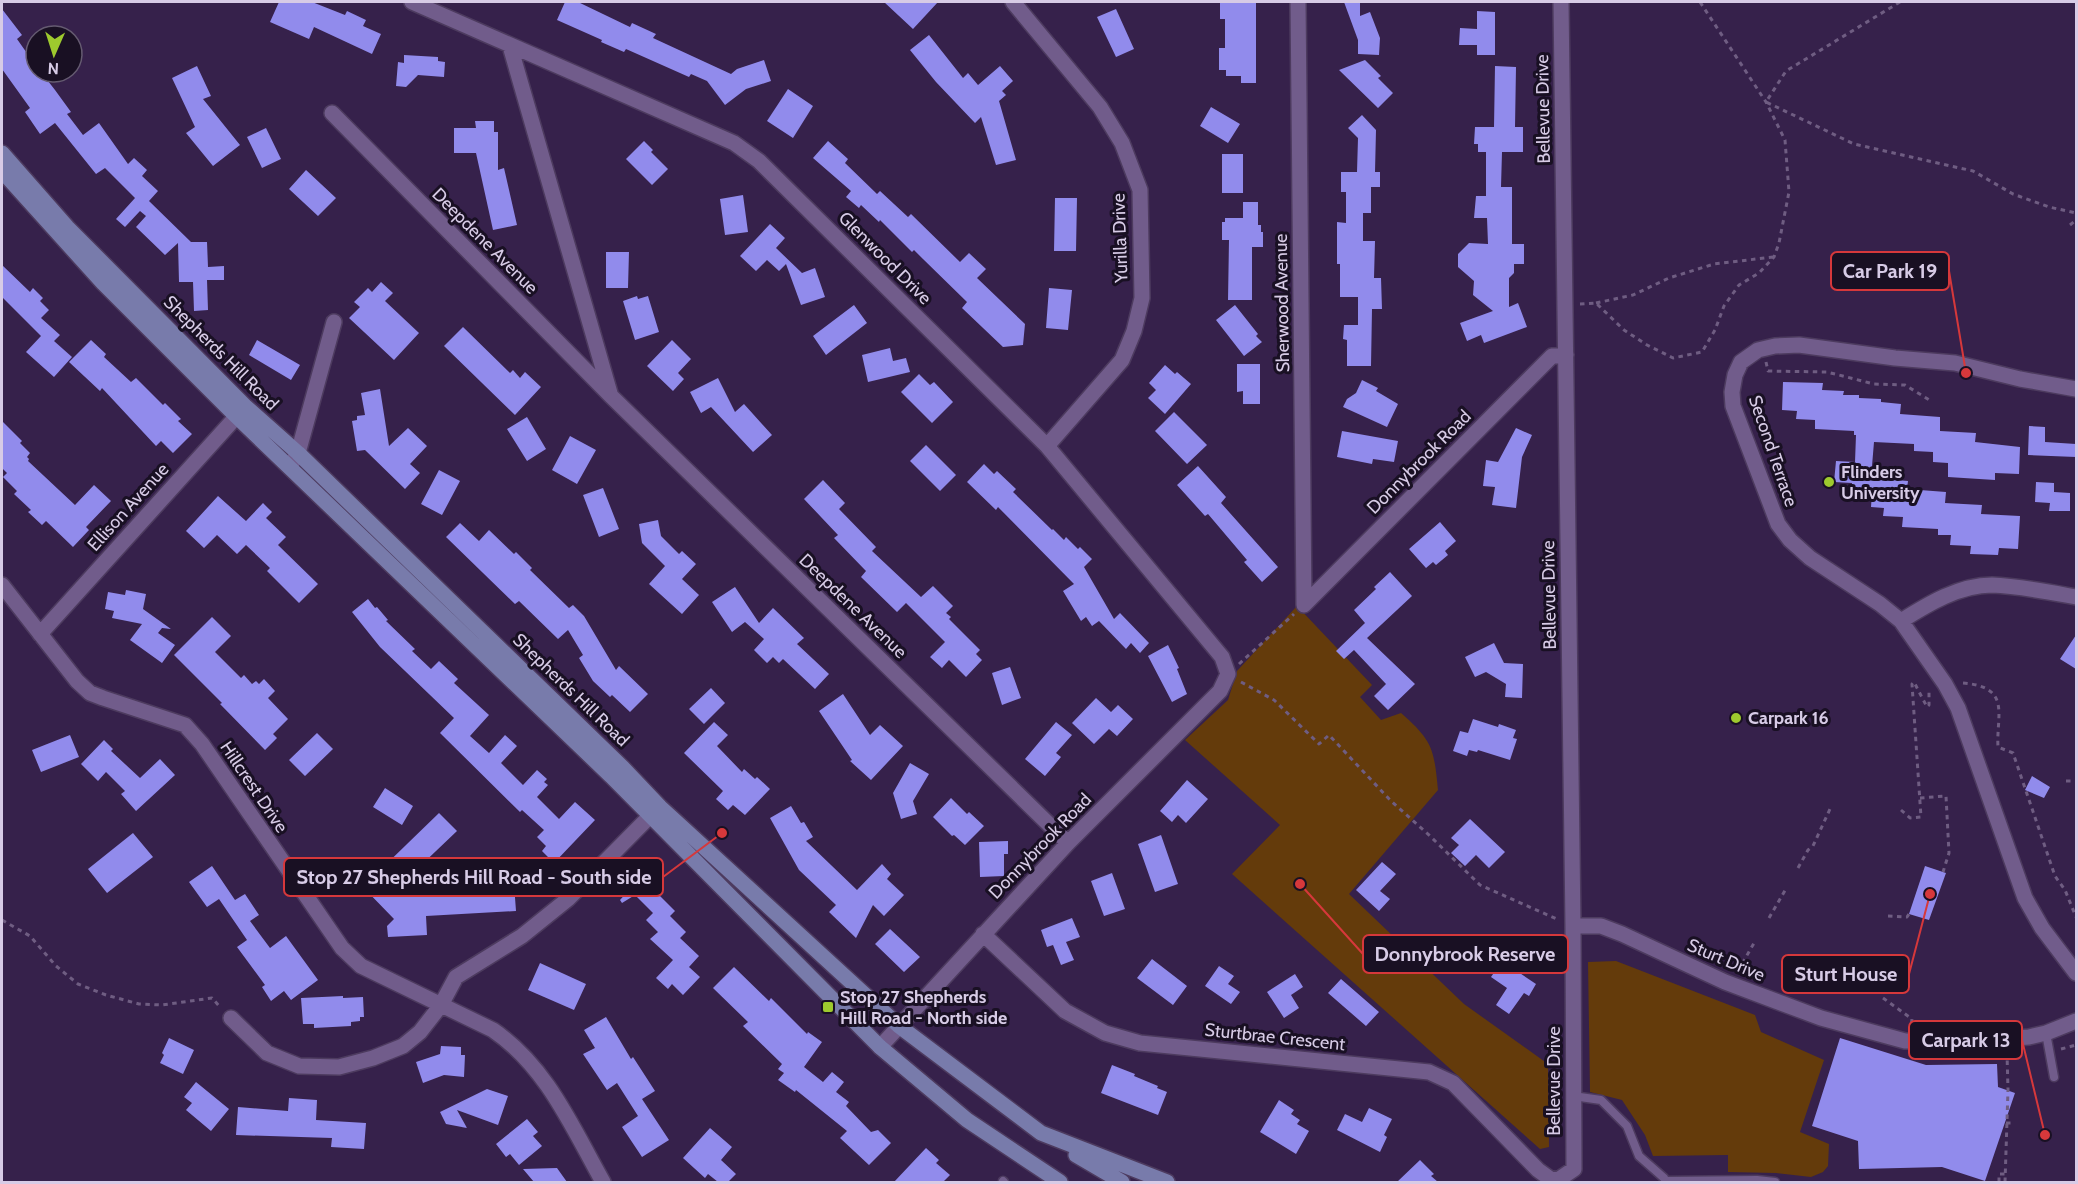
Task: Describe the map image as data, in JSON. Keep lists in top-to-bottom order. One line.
{"streets":{"main road":["Shepherds Hill Road"],"street":["Bellevue Drive","Yurilla Drive","Deepdene Avenue","Glenwood Drive","Sherwood Avenue","Second Terrace","Donnybrook Road","Ellison Avenue","Hillcrest Drive","Sturt Drive","Sturtbrae Crescent"]},"crossings":[["Bellevue Drive","Donnybrook Road"],["Bellevue Drive","Sturt Drive"],["Bellevue Drive","Sturtbrae Crescent"],["Yurilla Drive","Glenwood Drive"],["Deepdene Avenue","Glenwood Drive"],["Deepdene Avenue","Donnybrook Road"],["Glenwood Drive","Donnybrook Road"],["Sherwood Avenue","Donnybrook Road"],["Shepherds Hill Road","Donnybrook Road"],["Shepherds Hill Road","Ellison Avenue"],["Donnybrook Road","Sturtbrae Crescent"],["Ellison Avenue","Hillcrest Drive"]],"places":{"other":["Car Park 19","Flinders University","Carpark 16","Stop 27 Shepherds Hill Road - South side","Donnybrook Reserve","Sturt House","Carpark 13"],"transit":["Stop 27 Shepherds Hill Road - North side"]},"north":"bottom"}
